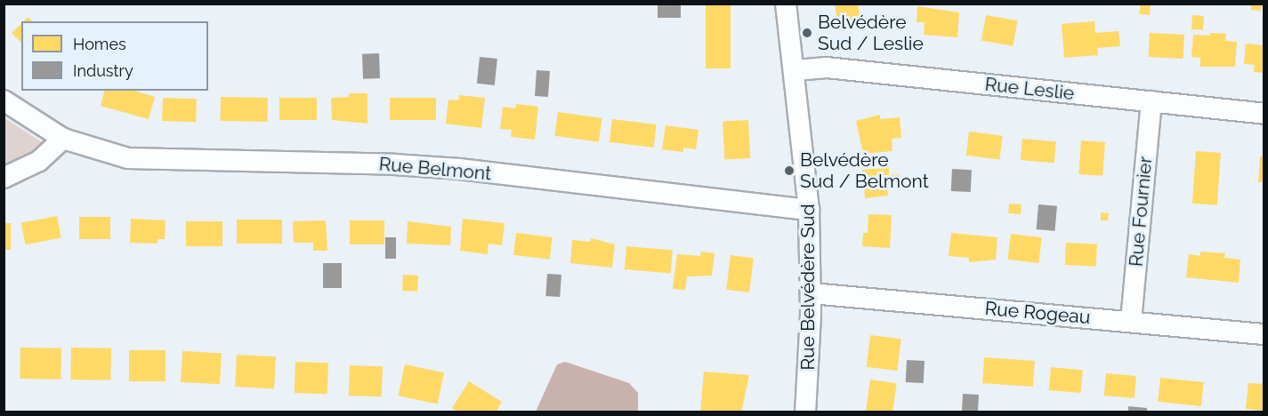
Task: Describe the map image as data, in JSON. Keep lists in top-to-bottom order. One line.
{"streets":{"street":["Rue Leslie","Rue Belmont","Rue Fournier","Rue Belvédère Sud","Rue Rogeau"]},"crossings":[["Rue Leslie","Rue Fournier"],["Rue Leslie","Rue Belvédère Sud"],["Rue Belmont","Rue Belvédère Sud"],["Rue Fournier","Rue Rogeau"],["Rue Belvédère Sud","Rue Rogeau"]],"places":["Belvédère Sud / Leslie","Belvédère Sud / Belmont"],"legend":["Homes","Industry"]}
